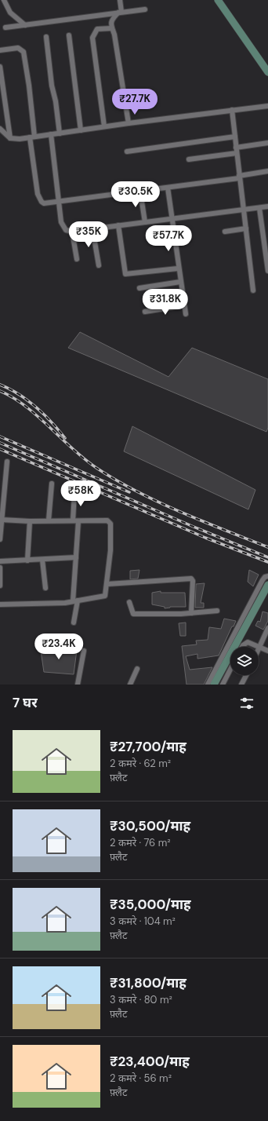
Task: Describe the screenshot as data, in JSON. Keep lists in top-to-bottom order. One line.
{"page":{"price":["₹27.7K","₹30.5K","₹35K","₹57.7K","₹31.8K","₹58K","₹23.4K"],"heading":"7 घर","list":[{"name":"₹27,700/माह","note":"2 कमरे · 62 m² · फ़्लैट"},{"name":"₹30,500/माह","note":"2 कमरे · 76 m² · फ़्लैट"},{"name":"₹35,000/माह","note":"3 कमरे · 104 m² · फ़्लैट"},{"name":"₹31,800/माह","note":"3 कमरे · 80 m² · फ़्लैट"},{"name":"₹23,400/माह","note":"2 कमरे · 56 m² · फ़्लैट"}]}}
